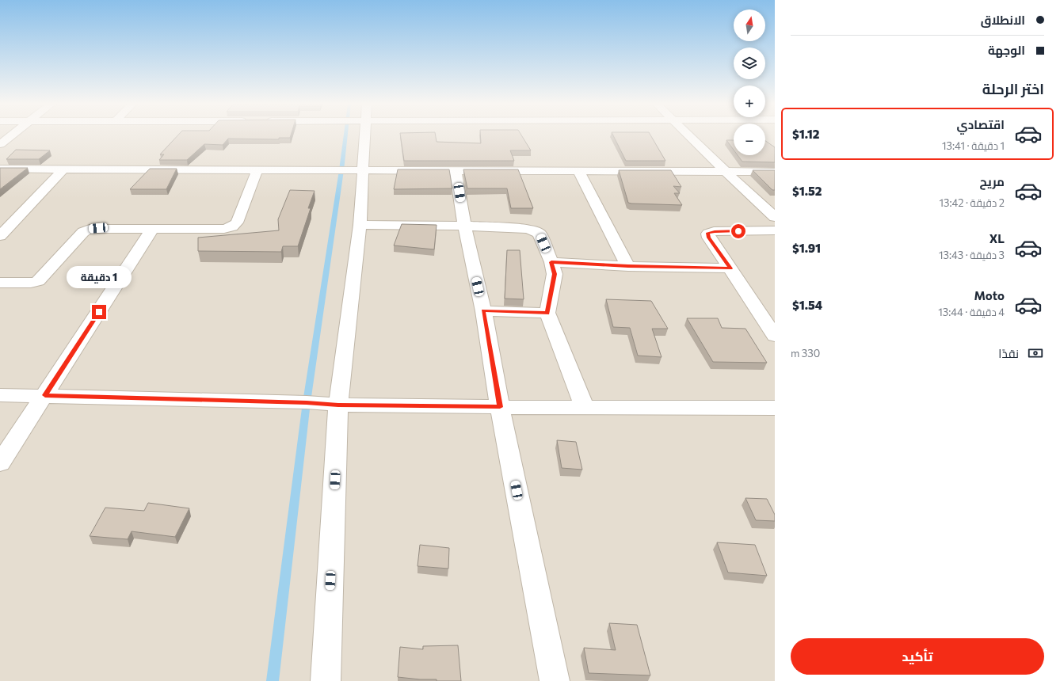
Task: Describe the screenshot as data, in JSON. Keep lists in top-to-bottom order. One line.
{"north":"top","page":{"banner":["الانطلاق","الوجهة"],"map_buttons":["+","−"],"heading":"اختر الرحلة","list":[{"name":"اقتصادي","note":"1 دقيقة · 13:41","value":"$1.12"},{"name":"مريح","note":"2 دقيقة · 13:42","value":"$1.52"},{"name":"XL","note":"3 دقيقة · 13:43","value":"$1.91"},{"name":"Moto","note":"4 دقيقة · 13:44","value":"$1.54"}],"bubble":"1 دقيقة","pay":["نقدًا","330 m"],"buttons":"تأكيد"}}
